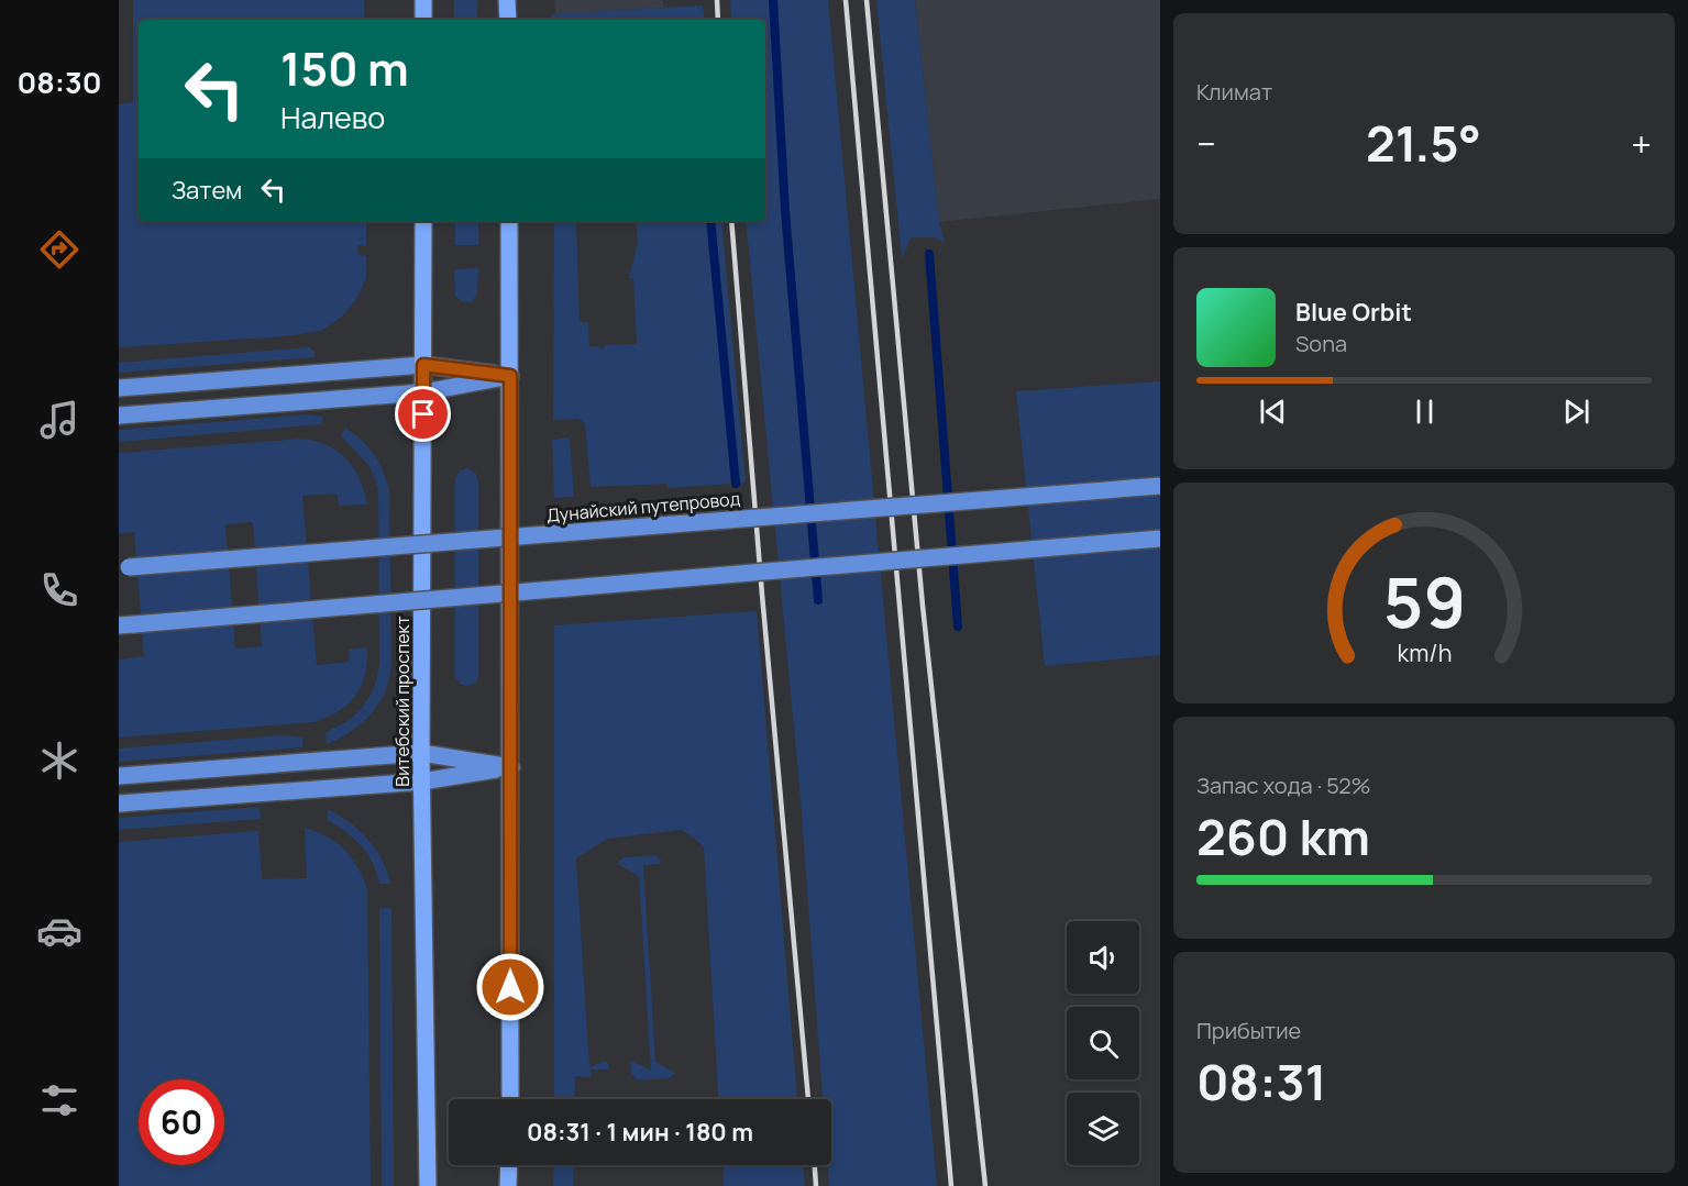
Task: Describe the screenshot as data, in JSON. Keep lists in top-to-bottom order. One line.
{"streets":{"main road":["Дунайский путепровод","Витебский проспект"]},"page":{"tabs":"08:30","tile":["Климат",["Запас хода · 52%","260 km"],["Прибытие","08:31"]],"turn":["150 m","Налево"],"heat":["−","21.5°","+"],"then":"Затем","song":["Blue Orbit","Sona"],"limit":"60","trip":"08:31 · 1 мин · 180 m","gauge":["59","km/h"]}}
